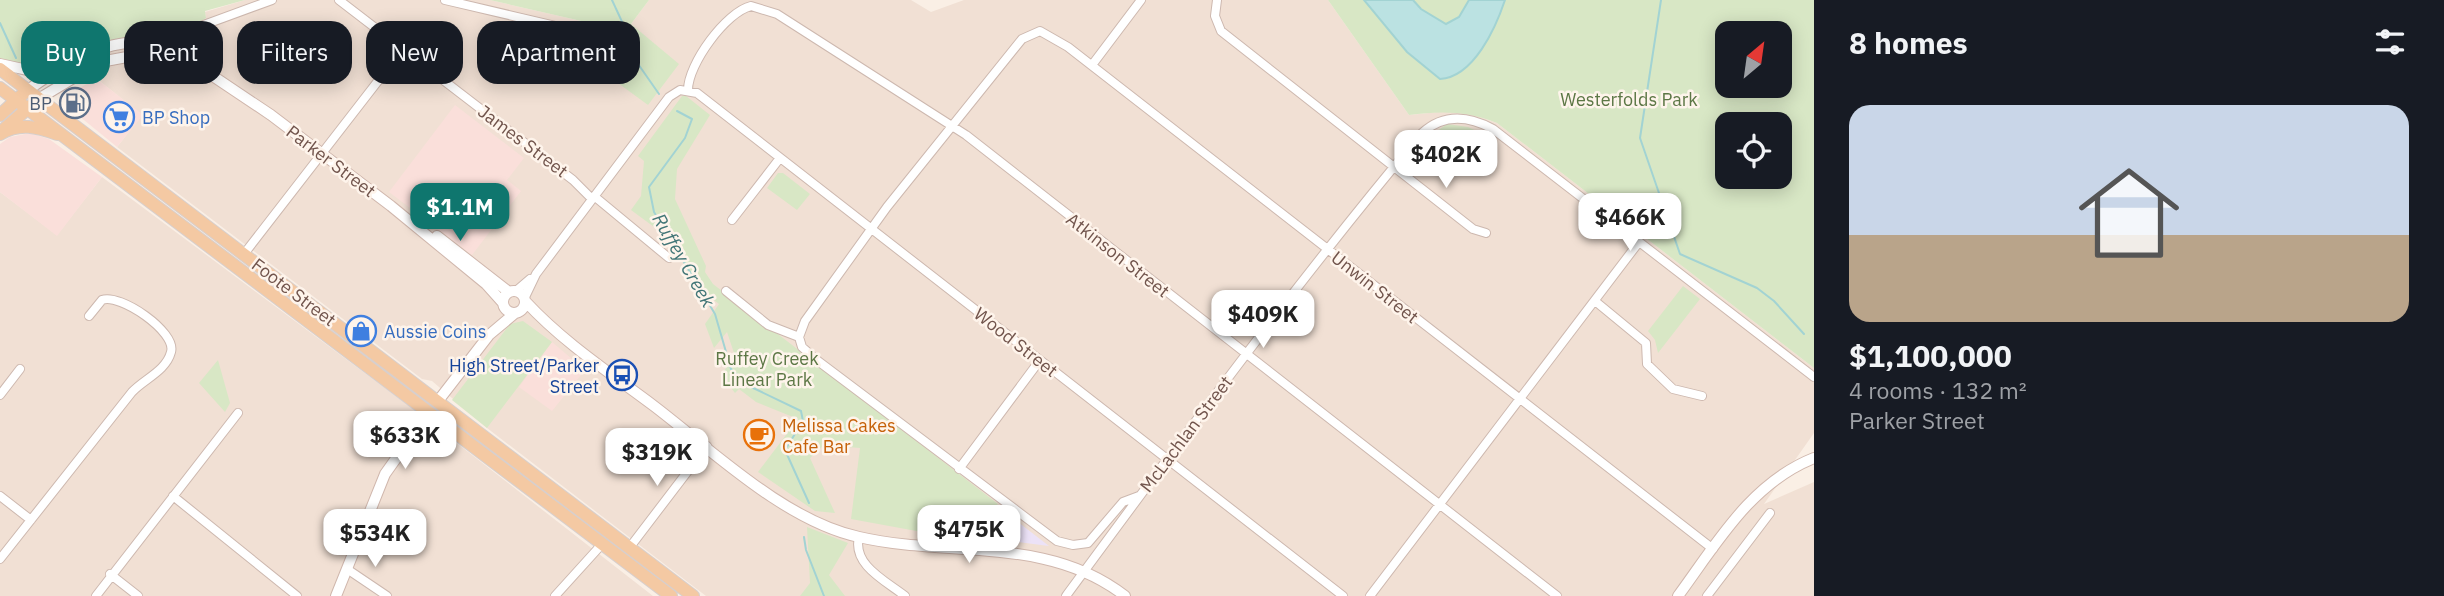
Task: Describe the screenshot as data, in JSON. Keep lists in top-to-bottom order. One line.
{"streets":{"main road":["Parker Street","Foote Street"],"street":["James Street","Atkinson Street","Unwin Street","Wood Street","McLachlan Street"]},"crossings":[["Parker Street","McLachlan Street"],["Atkinson Street","Unwin Street"],["Atkinson Street","Wood Street"],["Atkinson Street","McLachlan Street"],["Unwin Street","McLachlan Street"],["Wood Street","McLachlan Street"]],"water":["Ruffey Creek"],"parks":["Westerfolds Park","Ruffey Creek Linear Park"],"places":{"fuel station":["BP"],"supermarket":["BP Shop"],"shop":["Aussie Coins"],"bus stop":["High Street/Parker Street"],"cafe":["Melissa Cakes Cafe Bar"]},"north":"top right","page":{"heading":"8 homes","chip":["Buy","Rent","Filters","New","Apartment"],"list":[{"name":"$1,100,000","note":"4 rooms · 132 m² · Parker Street"}],"price":["$402K","$1.1M","$466K","$409K","$633K","$319K","$475K","$534K"]}}
